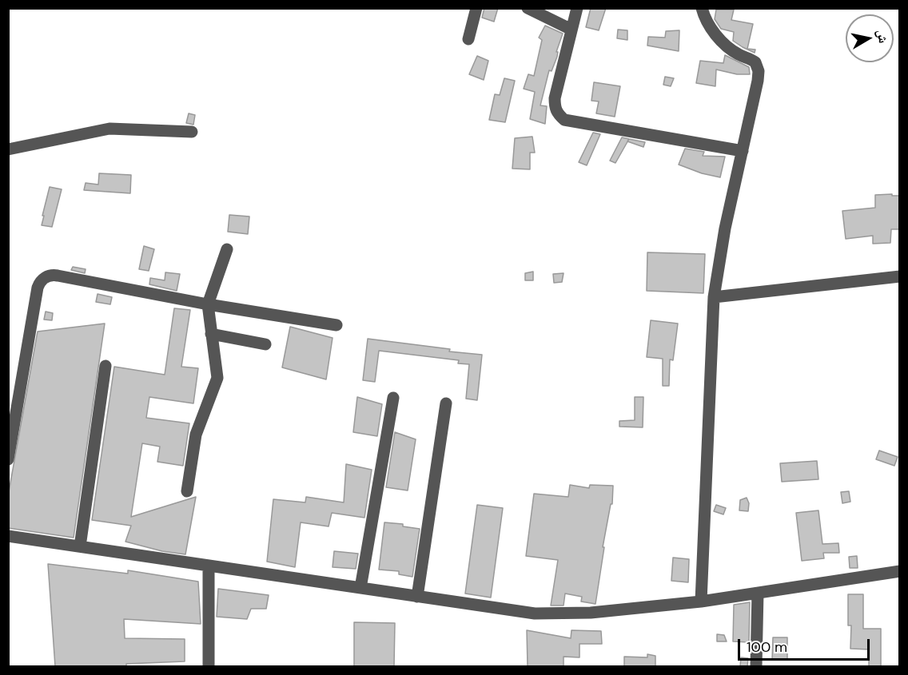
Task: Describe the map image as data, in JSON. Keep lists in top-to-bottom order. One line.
{"scale_bar":"100 m","north":"right"}
